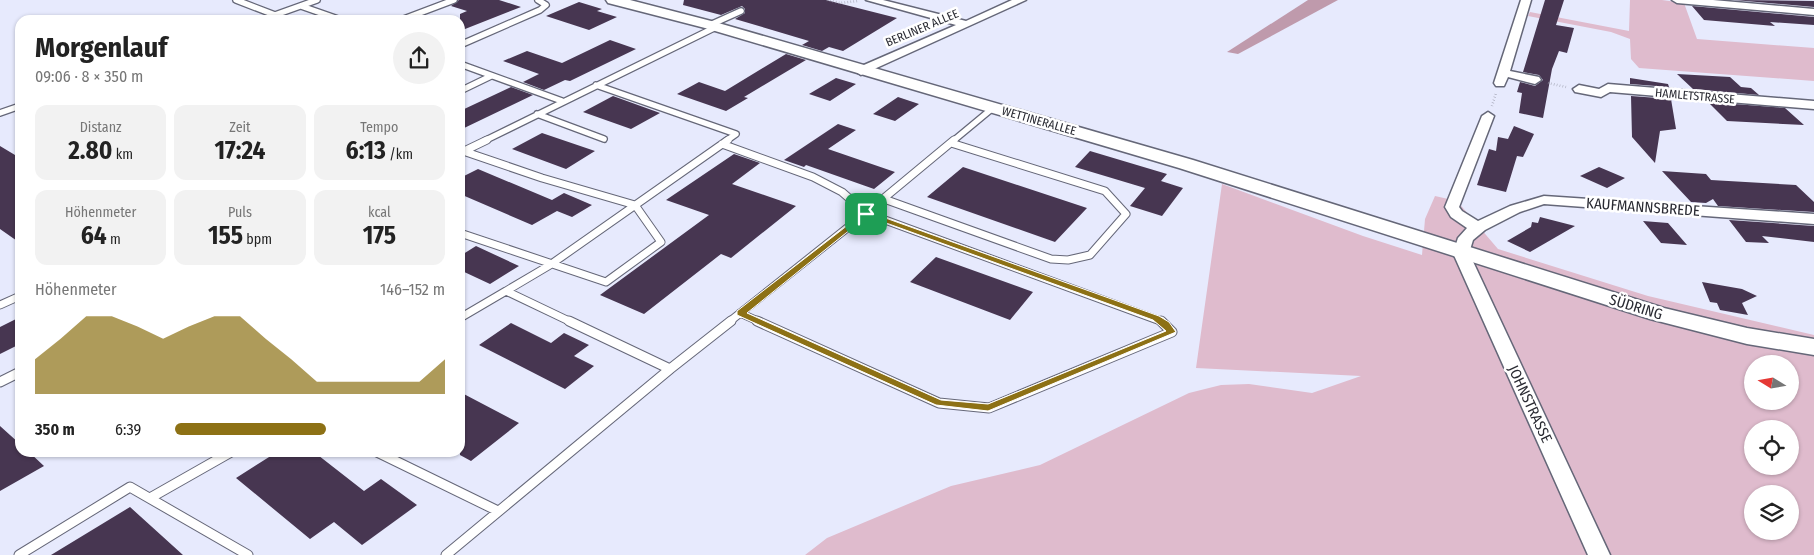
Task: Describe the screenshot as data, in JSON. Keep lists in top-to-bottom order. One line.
{"streets":{"street":["BERLINER ALLEE","HAMLETSTRASSE","WETTINERALLEE","KAUFMANNSBREDE","SÜDRING","JOHNSTRASSE"]},"crossings":[["BERLINER ALLEE","WETTINERALLEE"],["WETTINERALLEE","KAUFMANNSBREDE"],["WETTINERALLEE","SÜDRING"],["WETTINERALLEE","JOHNSTRASSE"],["KAUFMANNSBREDE","SÜDRING"],["KAUFMANNSBREDE","JOHNSTRASSE"],["SÜDRING","JOHNSTRASSE"]],"north":"left","page":{"heading":["Morgenlauf","09:06 · 8 × 350 m"],"stats":[["Distanz","2.80 km"],["Zeit","17:24"],["Tempo","6:13 /km"],["Höhenmeter","64 m"],["Puls","155 bpm"],["kcal","175"]],"chart":["Höhenmeter","146–152 m"],"list":[{"name":"350 m","note":"6:39"}]}}
